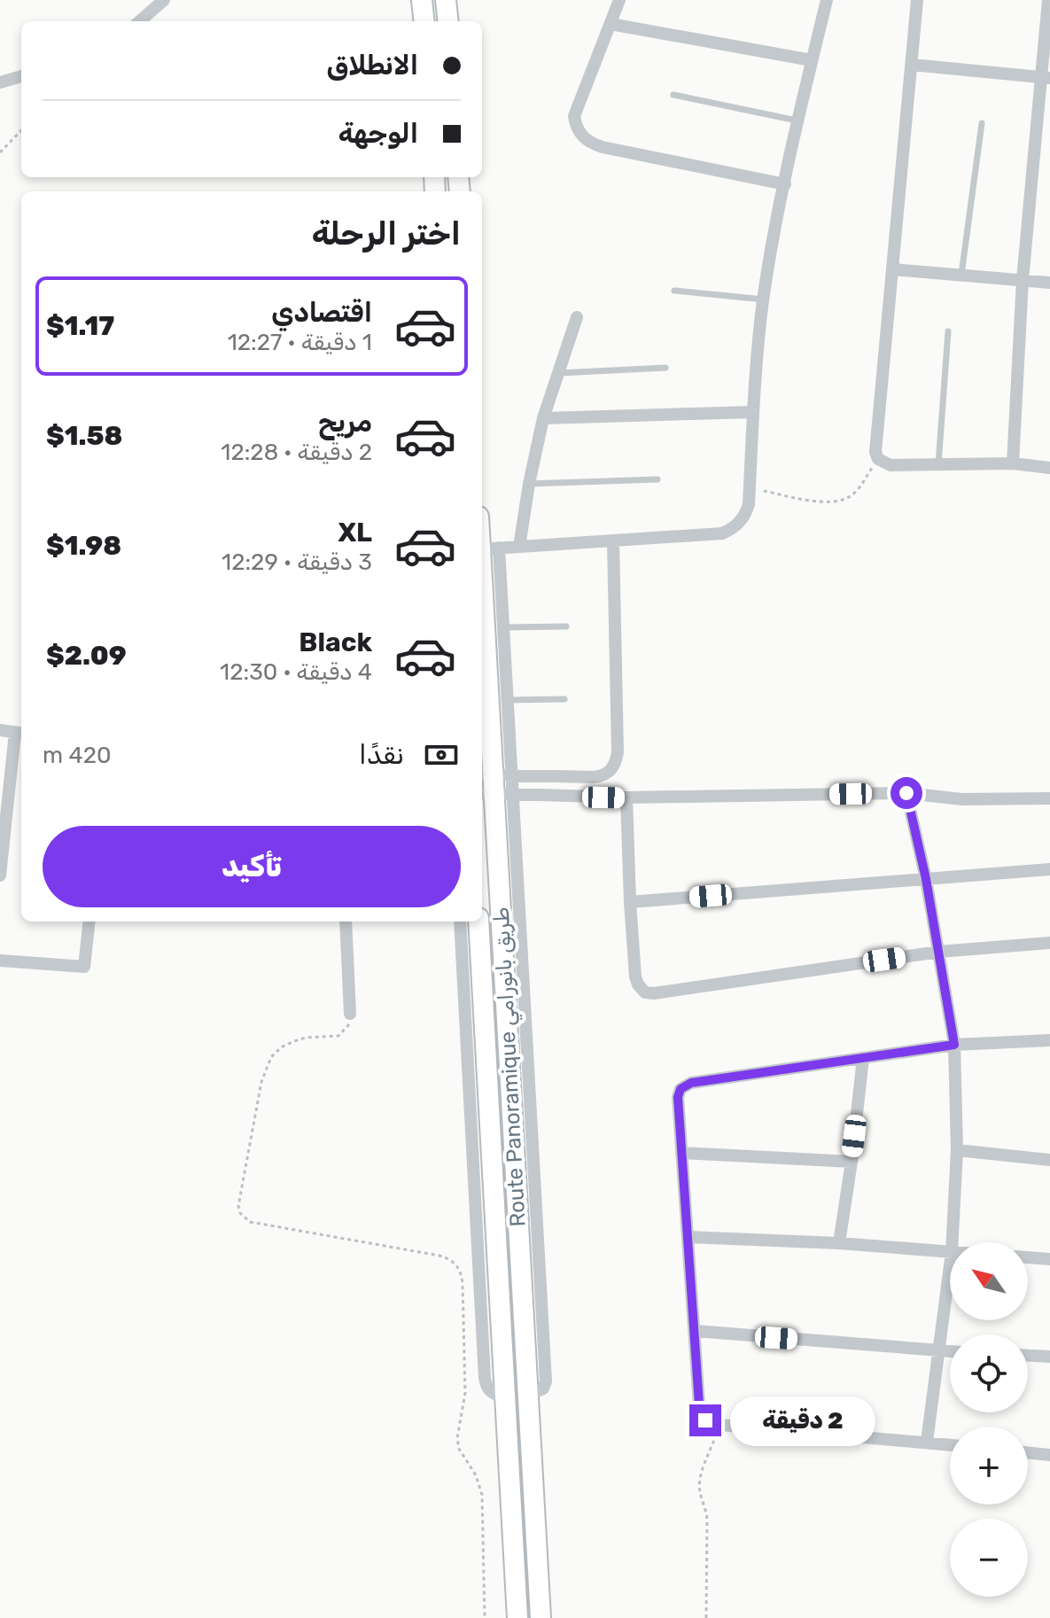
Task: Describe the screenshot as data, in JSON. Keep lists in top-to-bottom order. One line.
{"streets":{"street":["Route Panoramique طريق بانورامي"]},"north":"top left","page":{"banner":["الانطلاق","الوجهة"],"heading":"اختر الرحلة","list":[{"name":"اقتصادي","note":"1 دقيقة · 12:27","value":"$1.17"},{"name":"مريح","note":"2 دقيقة · 12:28","value":"$1.58"},{"name":"XL","note":"3 دقيقة · 12:29","value":"$1.98"},{"name":"Black","note":"4 دقيقة · 12:30","value":"$2.09"}],"pay":["نقدًا","420 m"],"buttons":"تأكيد","map_buttons":["+","−"],"bubble":"2 دقيقة"}}
